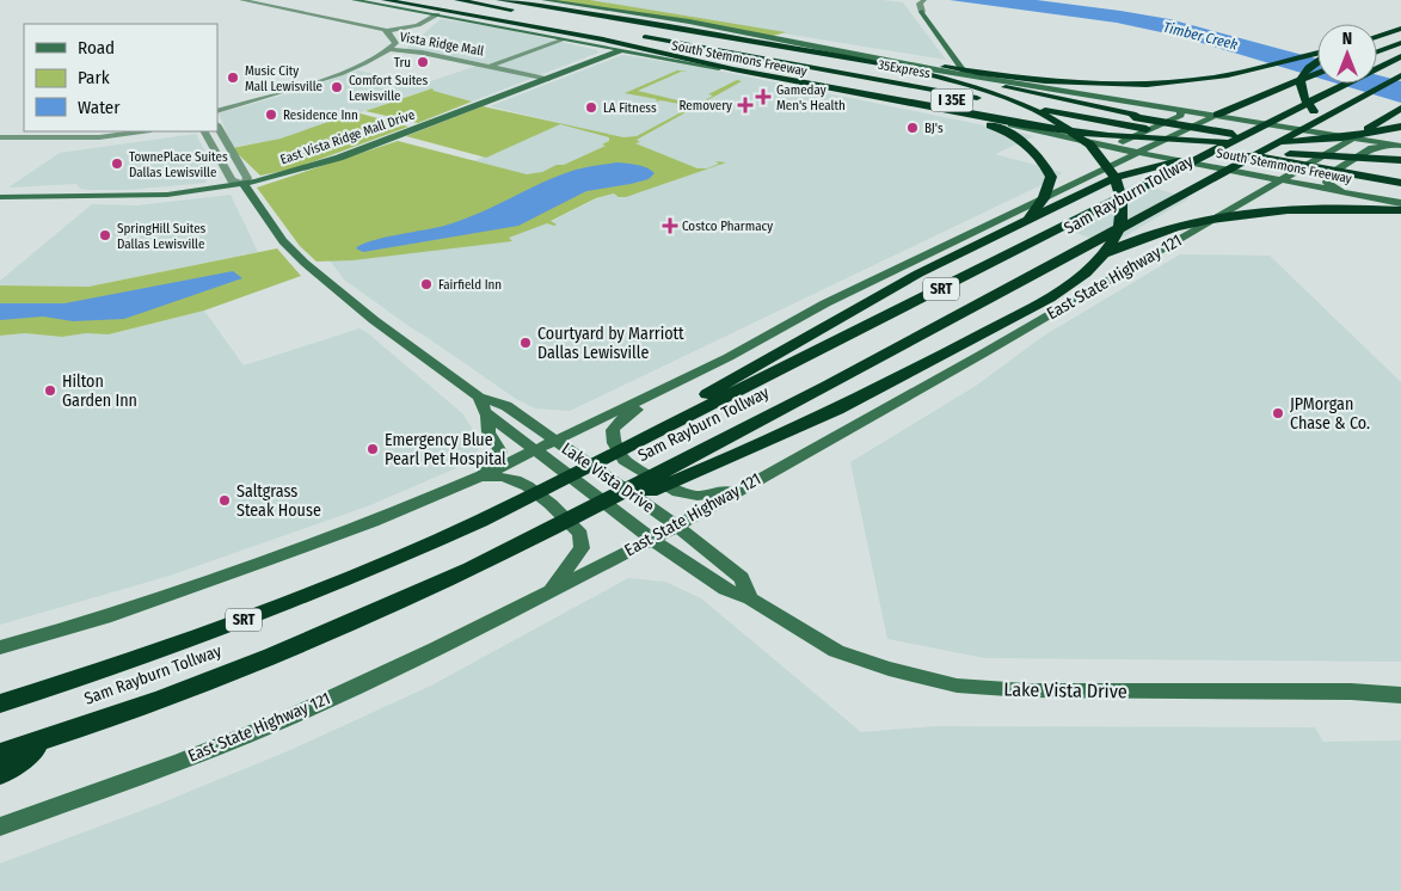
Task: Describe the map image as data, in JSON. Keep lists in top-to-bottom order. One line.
{"streets":{"highway":["South Stemmons Freeway","35Express","I 35E","Sam Rayburn Tollway","SRT"],"main road":["East Vista Ridge Mall Drive","East State Highway 121","Lake Vista Drive"],"street":["Vista Ridge Mall"]},"crossings":[["Vista Ridge Mall","South Stemmons Freeway"],["Vista Ridge Mall","East Vista Ridge Mall Drive"],["South Stemmons Freeway","35Express"],["South Stemmons Freeway","East Vista Ridge Mall Drive"],["South Stemmons Freeway","East State Highway 121"],["East Vista Ridge Mall Drive","Lake Vista Drive"],["East State Highway 121","Lake Vista Drive"]],"water":["Timber Creek"],"places":{"other":["Tru","Music City Mall Lewisville","Comfort Suites Lewisville","LA Fitness","Residence Inn","BJ's","TownePlace Suites Dallas Lewisville","SpringHill Suites Dallas Lewisville","Fairfield Inn","Courtyard by Marriott Dallas Lewisville","Hilton Garden Inn","JPMorgan Chase & Co.","Emergency Blue Pearl Pet Hospital","Saltgrass Steak House"],"health":["Gameday Men's Health","Removery","Costco Pharmacy"]},"legend":["Road","Park","Water"],"north":"top"}
